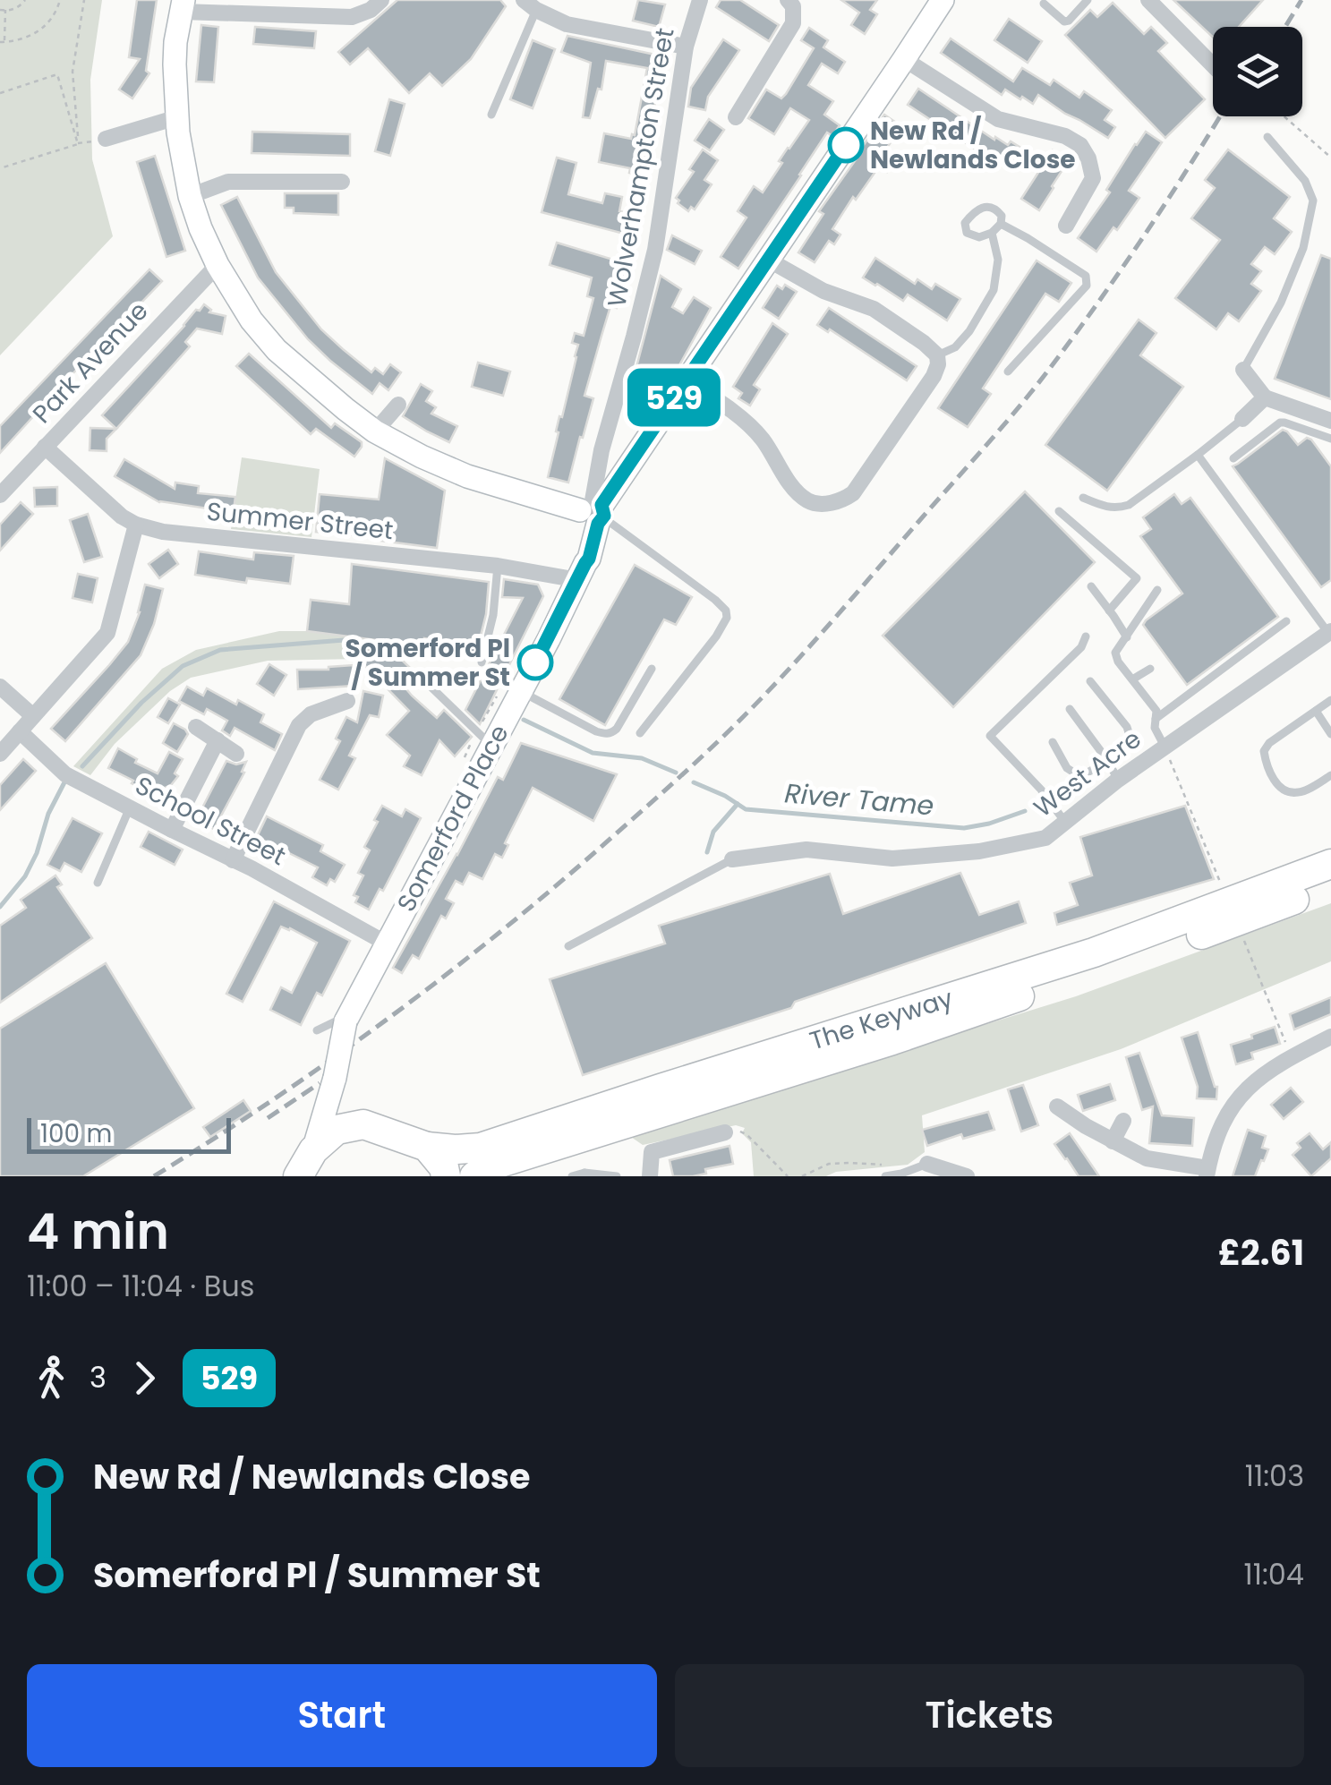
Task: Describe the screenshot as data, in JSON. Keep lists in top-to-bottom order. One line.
{"streets":{"highway":["The Keyway"],"main road":["Somerford Place"],"street":["Wolverhampton Street","Park Avenue","Summer Street","West Acre","School Street"]},"crossings":[["Wolverhampton Street","Somerford Place"],["Park Avenue","Summer Street"],["Summer Street","Somerford Place"],["Somerford Place","School Street"]],"water":["River Tame"],"places":["New Rd / Newlands Close","Somerford Pl / Summer St"],"lines":["bus line 529"],"scale_bar":"100 m","page":{"on_map":"529","scale":"100 m","heading":["4 min","11:00 – 11:04 · Bus","£2.61"],"legs":["3","529"],"list":[{"name":"New Rd / Newlands Close","value":"11:03"},{"name":"Somerford Pl / Summer St","value":"11:04"}],"buttons":["Start","Tickets"]}}
